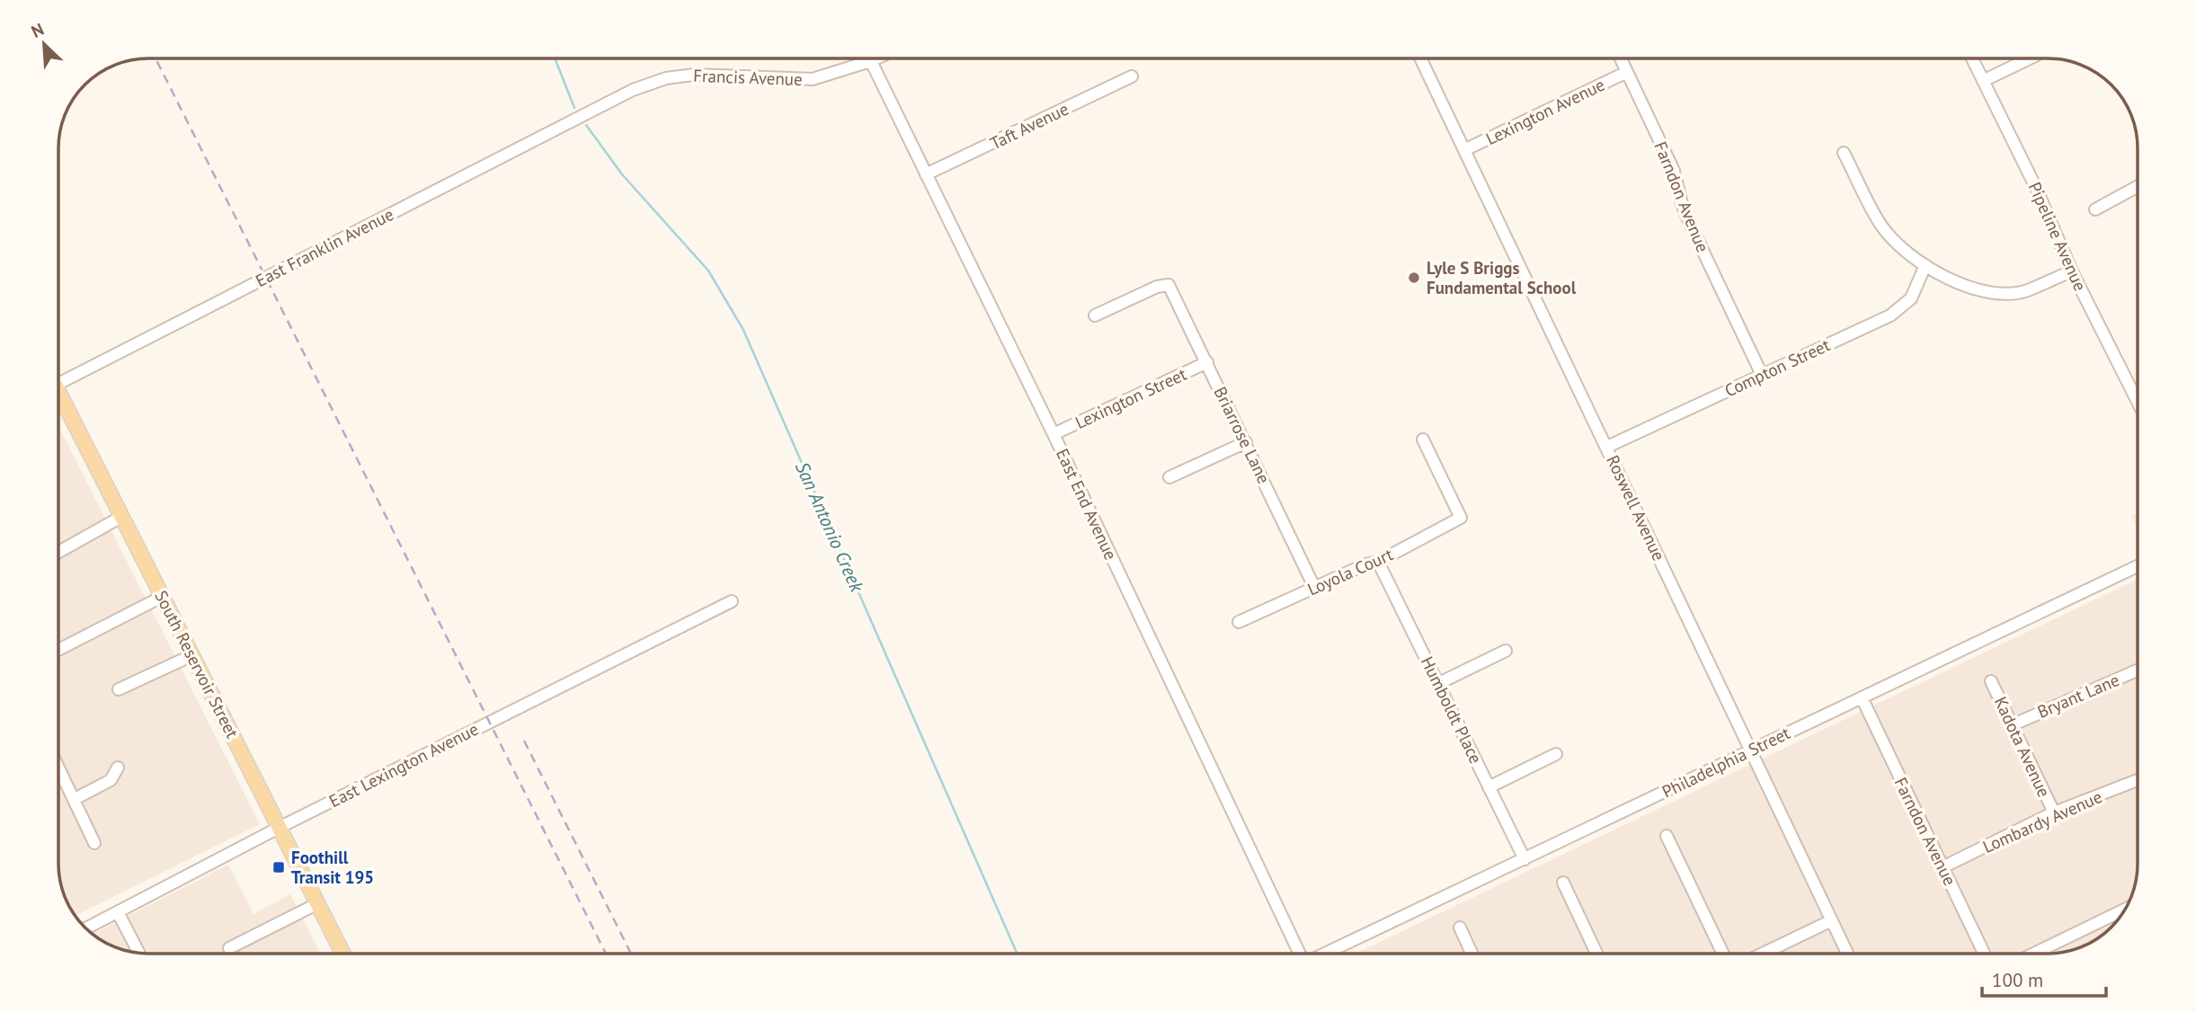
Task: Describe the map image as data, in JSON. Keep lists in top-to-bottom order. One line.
{"streets":{"main road":["South Reservoir Street"],"street":["Francis Avenue","Lexington Avenue","Taft Avenue","Farndon Avenue","Pipeline Avenue","East Franklin Avenue","Compton Street","Lexington Street","Briarrose Lane","East End Avenue","Roswell Avenue","Loyola Court","Bryant Lane","Humboldt Place","Kadota Avenue","Philadelphia Street","East Lexington Avenue","Lombardy Avenue"]},"crossings":[["Francis Avenue","East Franklin Avenue"],["Lexington Avenue","Farndon Avenue"],["Lexington Avenue","Roswell Avenue"],["Taft Avenue","East End Avenue"],["Farndon Avenue","Compton Street"],["Farndon Avenue","Philadelphia Street"],["Farndon Avenue","Lombardy Avenue"],["Compton Street","Roswell Avenue"],["Lexington Street","Briarrose Lane"],["Lexington Street","East End Avenue"],["Briarrose Lane","Loyola Court"],["Roswell Avenue","Philadelphia Street"],["Loyola Court","Humboldt Place"],["South Reservoir Street","East Lexington Avenue"],["Bryant Lane","Kadota Avenue"],["Humboldt Place","Philadelphia Street"],["Kadota Avenue","Lombardy Avenue"]],"water":["San Antonio Creek"],"places":{"other":["Lyle S Briggs Fundamental School"],"transit":["Foothill Transit 195"]},"scale_bar":"100 m","north":"top left"}
